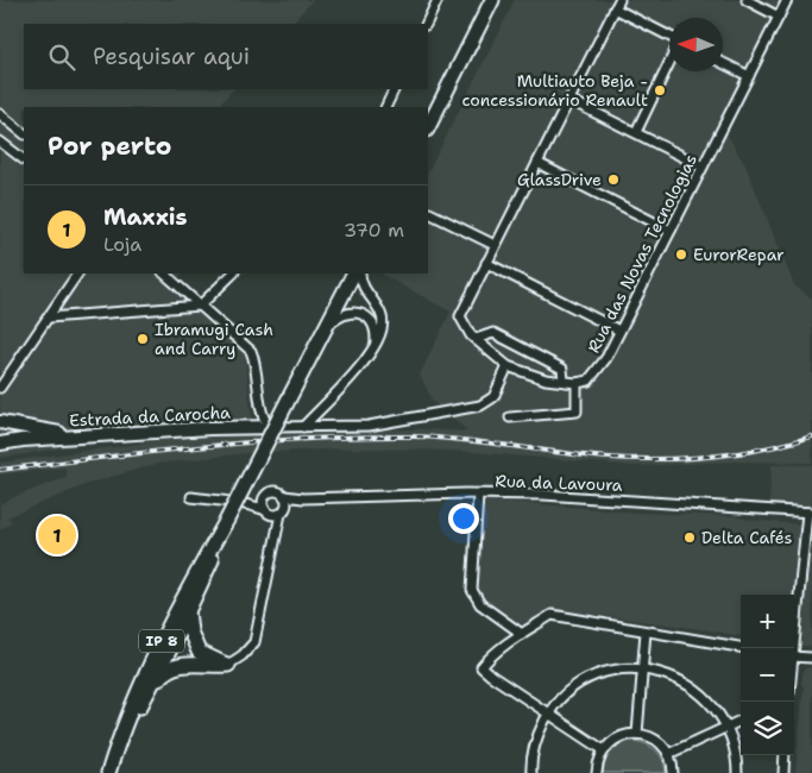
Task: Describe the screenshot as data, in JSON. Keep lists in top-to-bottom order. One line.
{"streets":{"main road":["IP 8"],"street":["Rua das Novas Tecnologias","Estrada da Carocha","Rua da Lavoura"]},"places":["Multiauto Beja - concessionário Renault","GlassDrive","EurorRepar","Ibramugi Cash and Carry","Delta Cafés"],"north":"left","page":{"search":"Pesquisar aqui","heading":"Por perto","list":[{"mark":"1","name":"Maxxis","note":"Loja","value":"370 m"}],"pins":"1","map_buttons":["+","−"]}}
